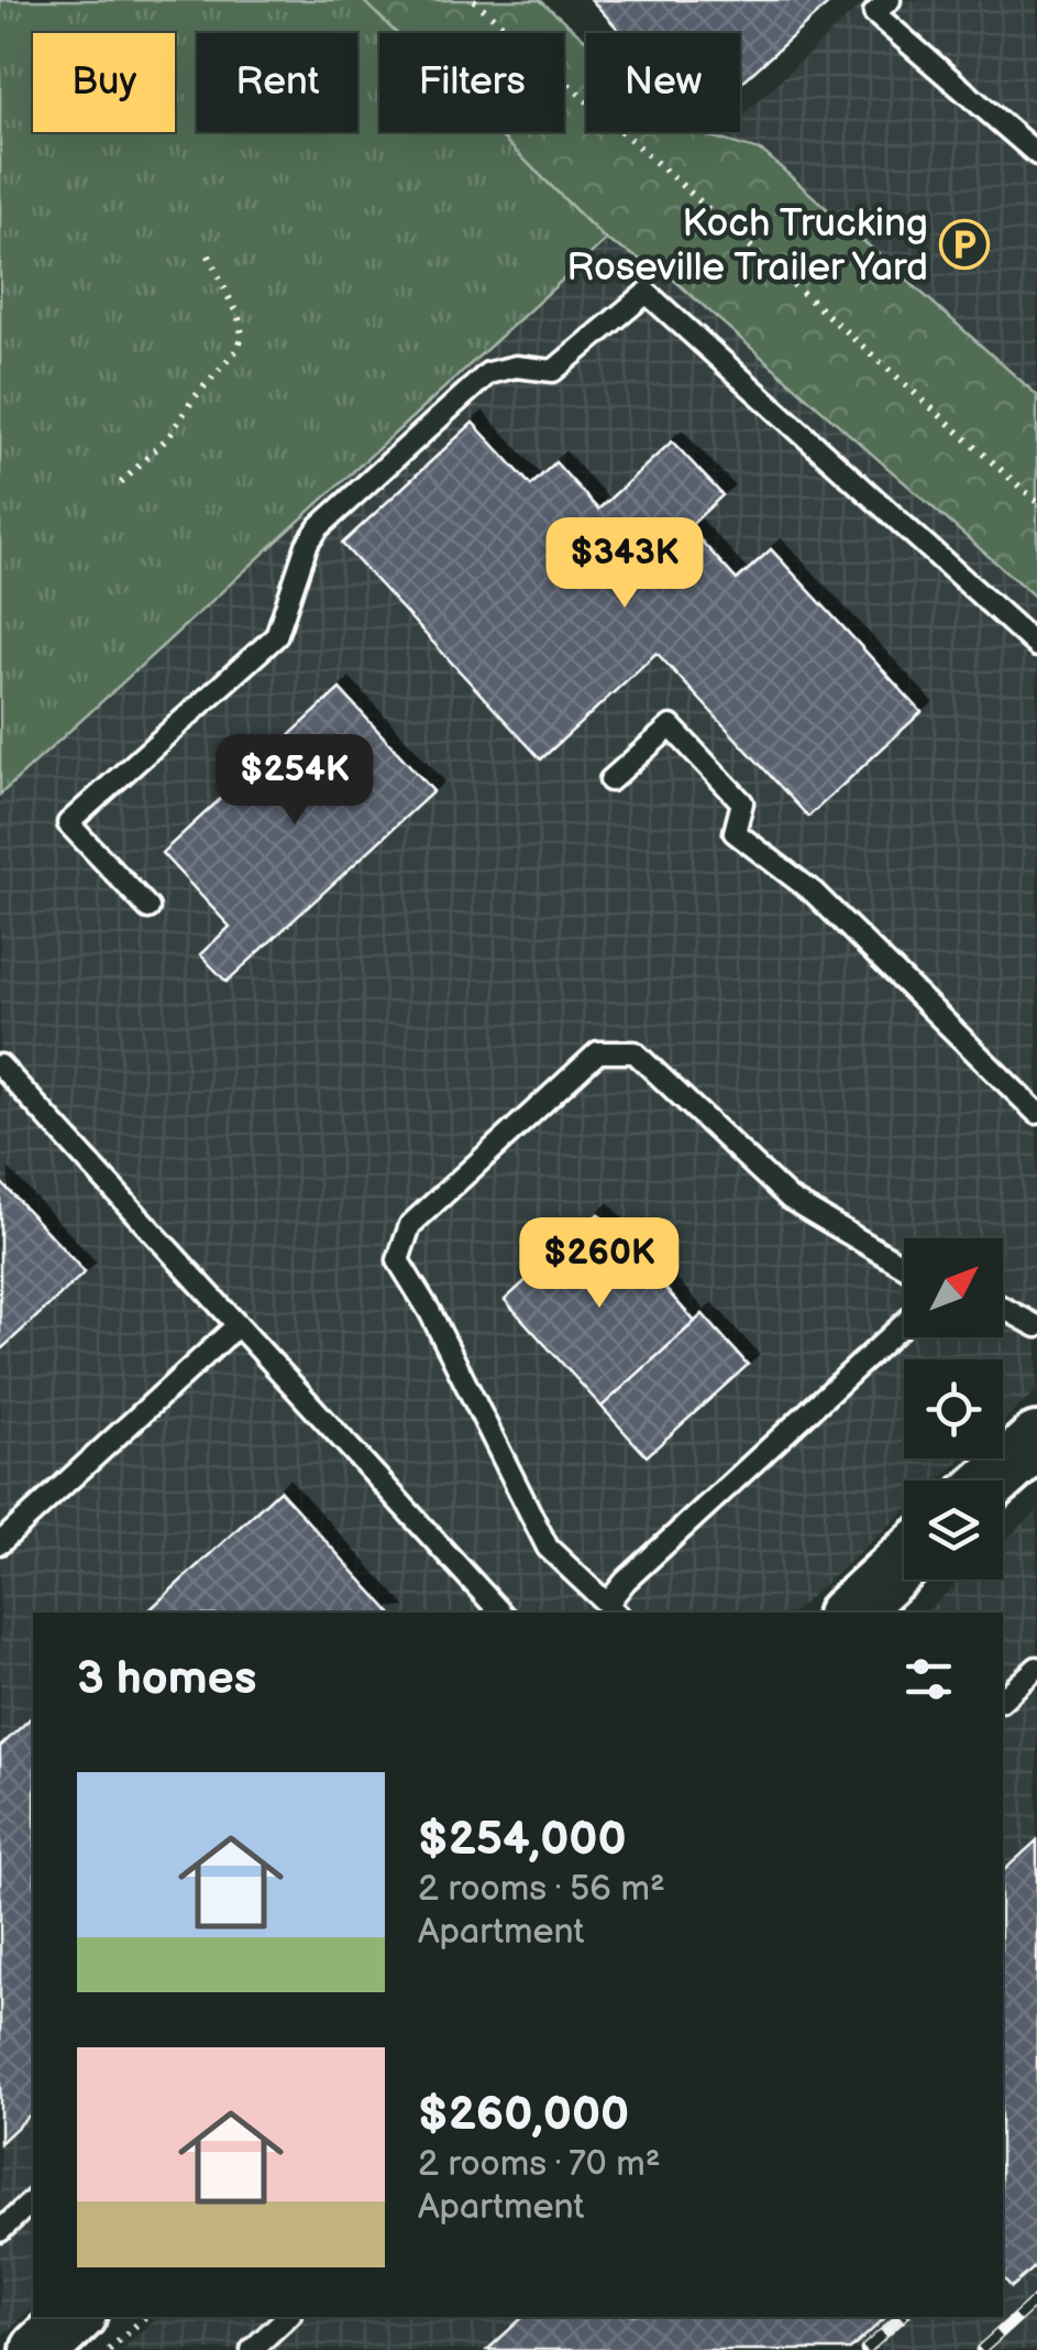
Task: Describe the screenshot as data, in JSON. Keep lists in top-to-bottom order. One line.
{"places":{"parking":["Koch Trucking Roseville Trailer Yard"]},"north":"top right","page":{"chip":["Buy","Rent","Filters","New"],"price":["$343K","$254K","$260K"],"heading":"3 homes","list":[{"name":"$254,000","note":"2 rooms · 56 m² · Apartment"},{"name":"$260,000","note":"2 rooms · 70 m² · Apartment"}]}}
